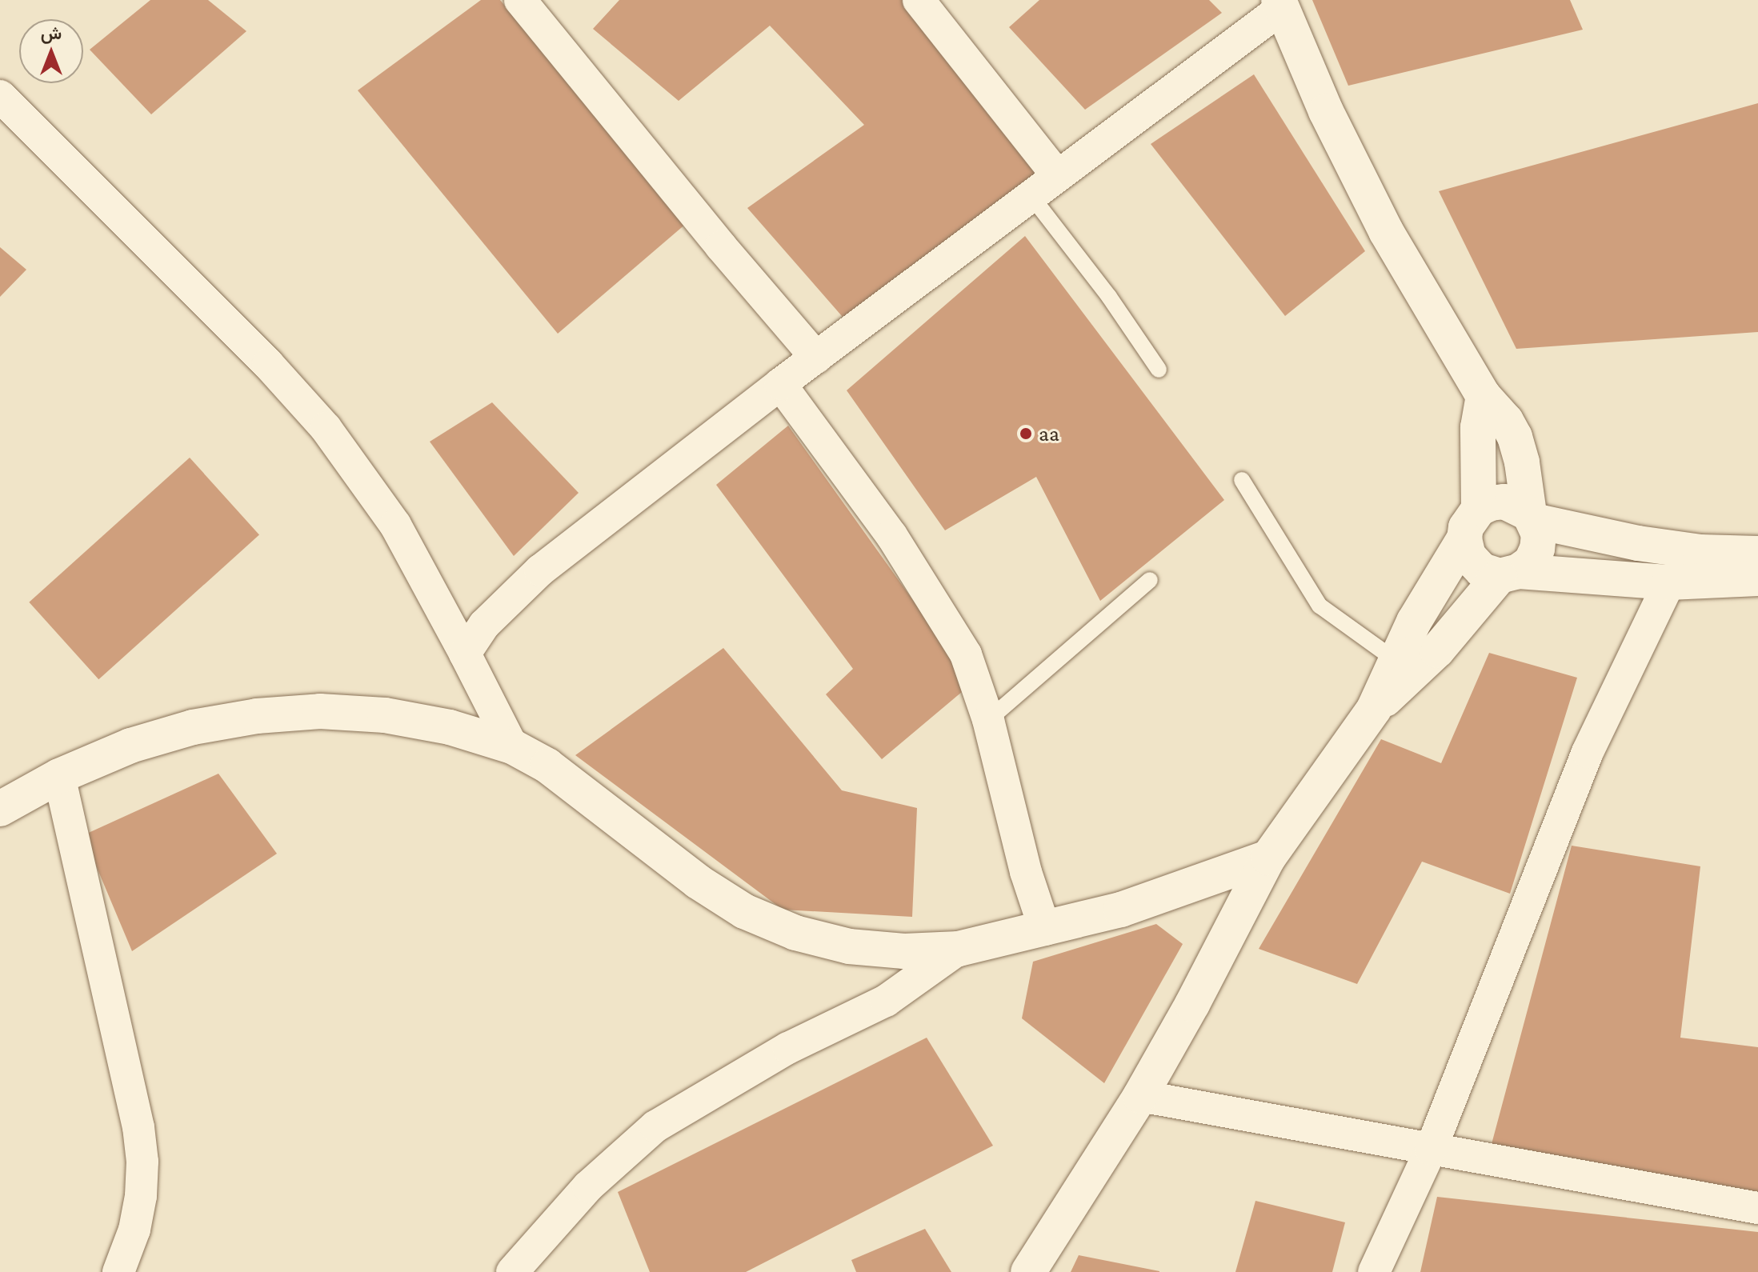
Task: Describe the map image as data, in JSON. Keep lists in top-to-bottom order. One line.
{"places":["aa"],"north":"top"}
